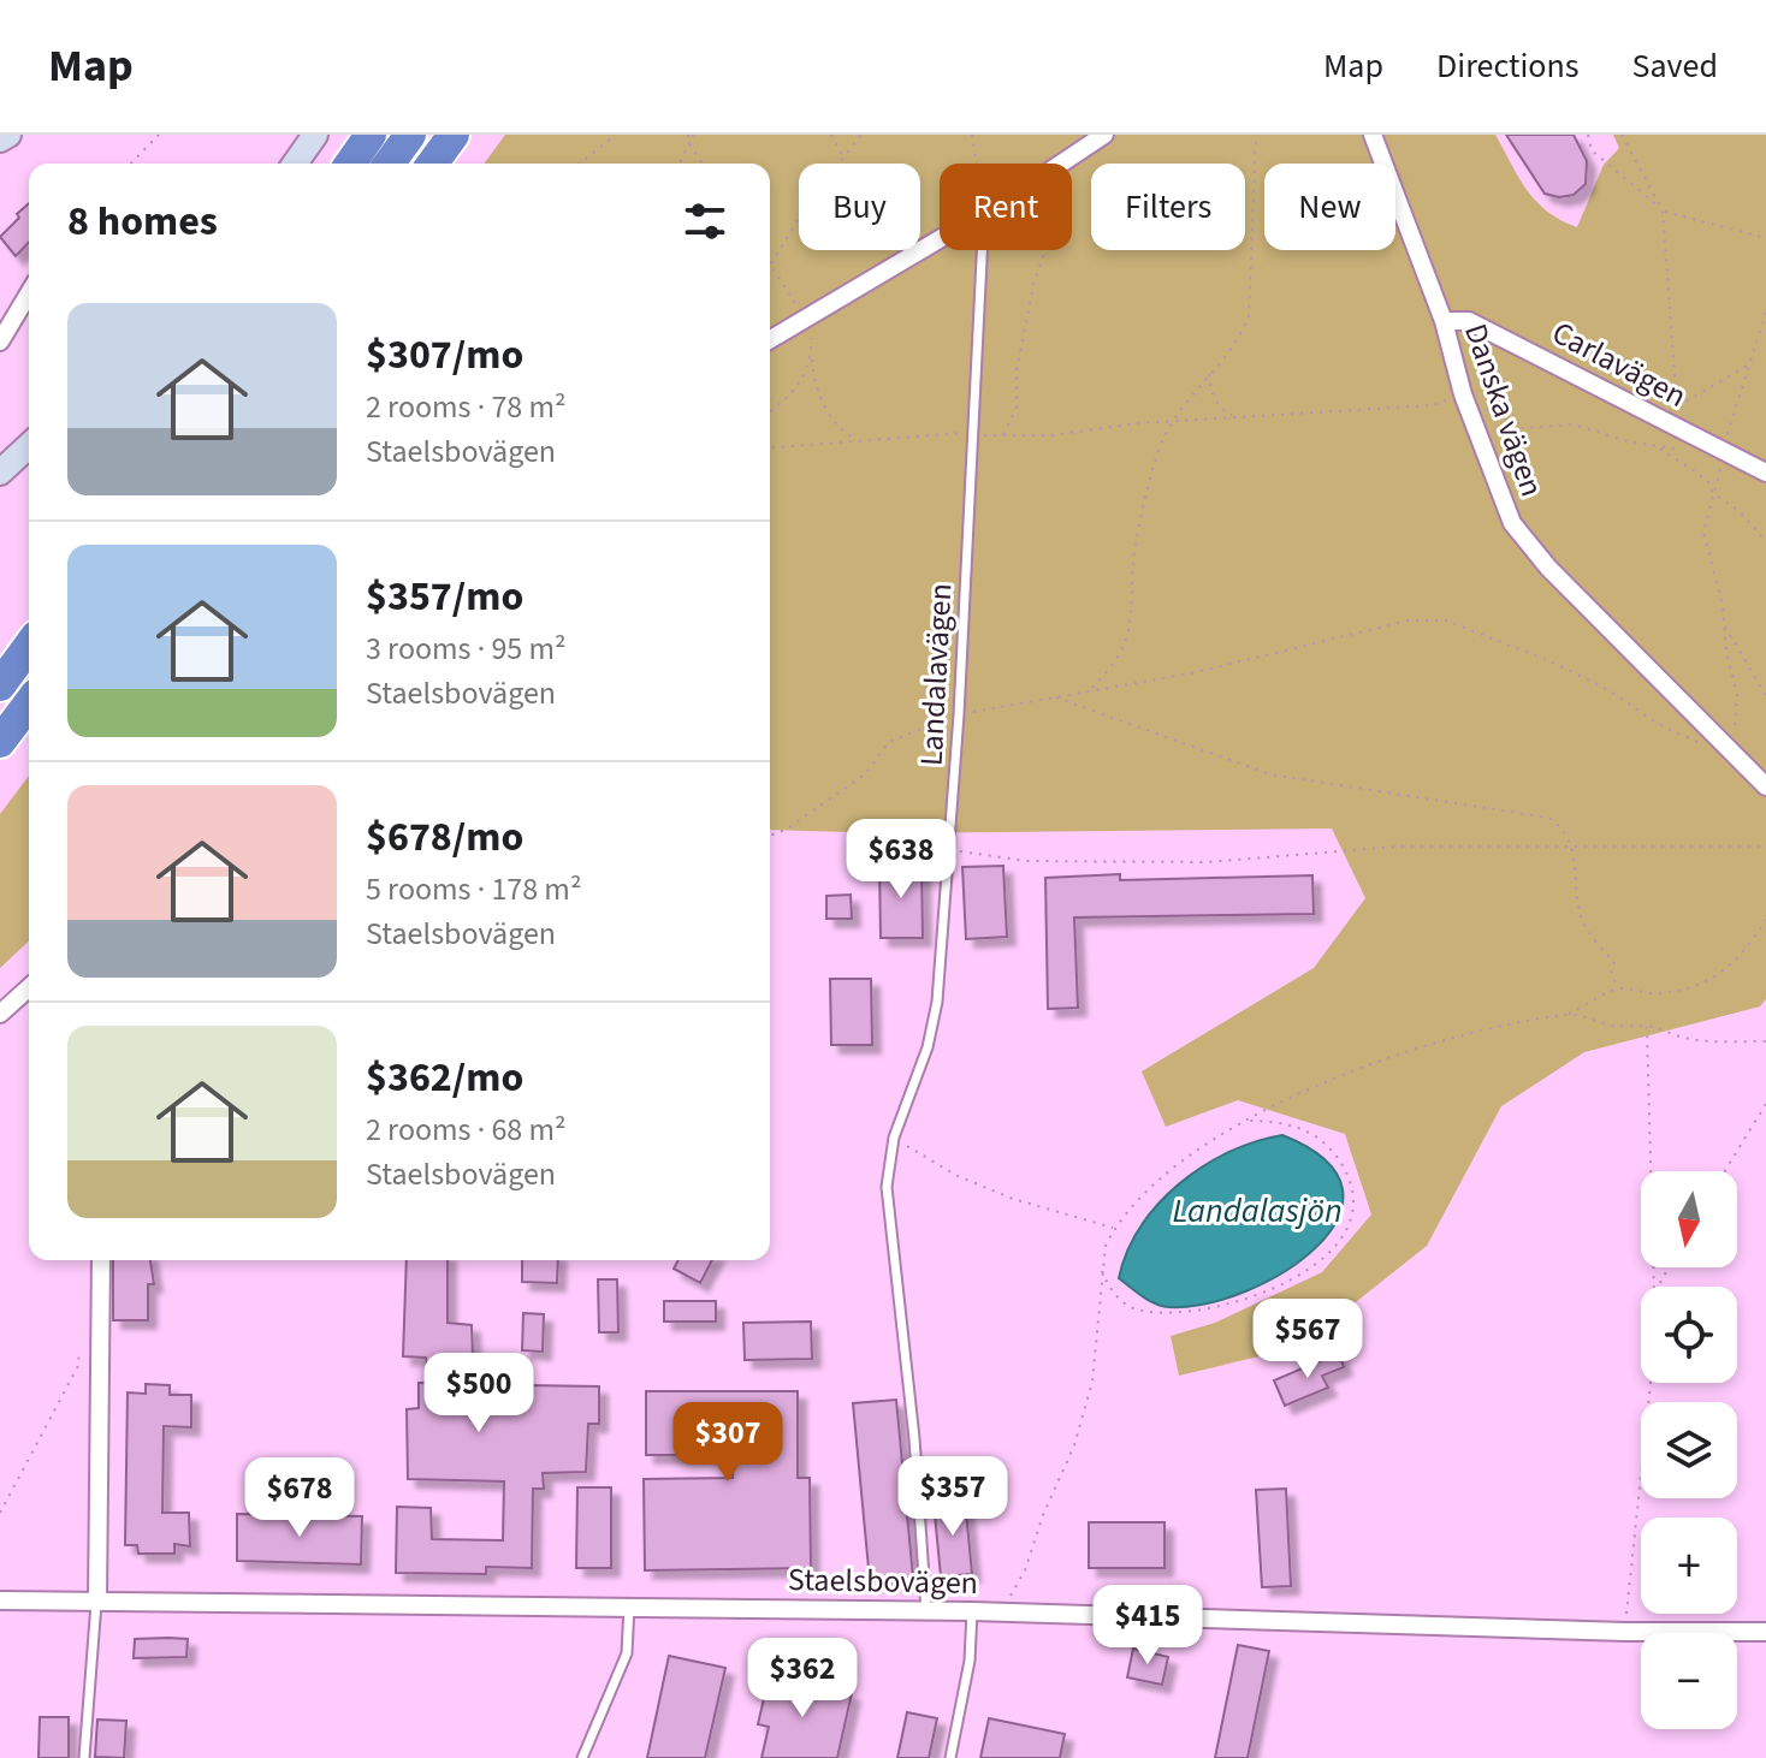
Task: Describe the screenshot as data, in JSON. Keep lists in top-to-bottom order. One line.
{"streets":{"street":["Carlavägen","Danska vägen","Staelsbovägen"],"lane":["Landalavägen"]},"crossings":[["Carlavägen","Danska vägen"],["Landalavägen","Staelsbovägen"]],"water":["Landalasjön"],"north":"bottom","page":{"header":"Map","nav":["Map","Directions","Saved"],"chip":["Buy","Rent","Filters","New"],"heading":"8 homes","list":[{"name":"$307/mo","note":"2 rooms · 78 m² · Staelsbovägen"},{"name":"$357/mo","note":"3 rooms · 95 m² · Staelsbovägen"},{"name":"$678/mo","note":"5 rooms · 178 m² · Staelsbovägen"},{"name":"$362/mo","note":"2 rooms · 68 m² · Staelsbovägen"}],"price":["$638","$567","$500","$307","$357","$678","$415","$362"],"map_buttons":["+","−"]}}
